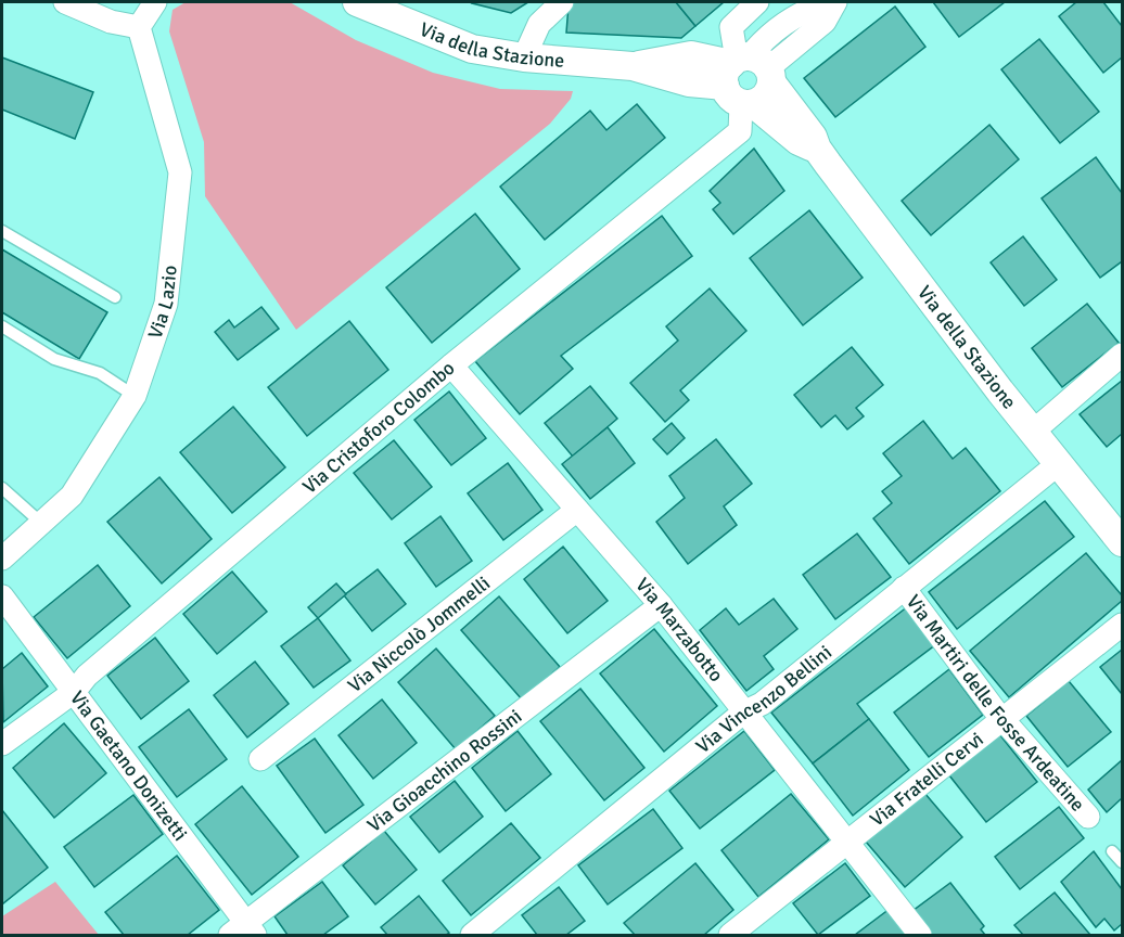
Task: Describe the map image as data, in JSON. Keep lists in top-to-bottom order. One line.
{"streets":{"street":["Via della Stazione","Via Lazio","Via Cristoforo Colombo","Via Marzabotto","Via Niccolò Jommelli","Via Vincenzo Bellini","Via Martiri delle Fosse Ardeatine","Via Gaetano Donizetti","Via Gioacchino Rossini","Via Fratelli Cervi"]},"crossings":[["Via della Stazione","Via Cristoforo Colombo"],["Via della Stazione","Via Vincenzo Bellini"],["Via Cristoforo Colombo","Via Marzabotto"],["Via Cristoforo Colombo","Via Gaetano Donizetti"],["Via Marzabotto","Via Niccolò Jommelli"],["Via Marzabotto","Via Vincenzo Bellini"],["Via Marzabotto","Via Gioacchino Rossini"],["Via Marzabotto","Via Fratelli Cervi"],["Via Vincenzo Bellini","Via Martiri delle Fosse Ardeatine"],["Via Martiri delle Fosse Ardeatine","Via Fratelli Cervi"],["Via Gaetano Donizetti","Via Gioacchino Rossini"]]}
